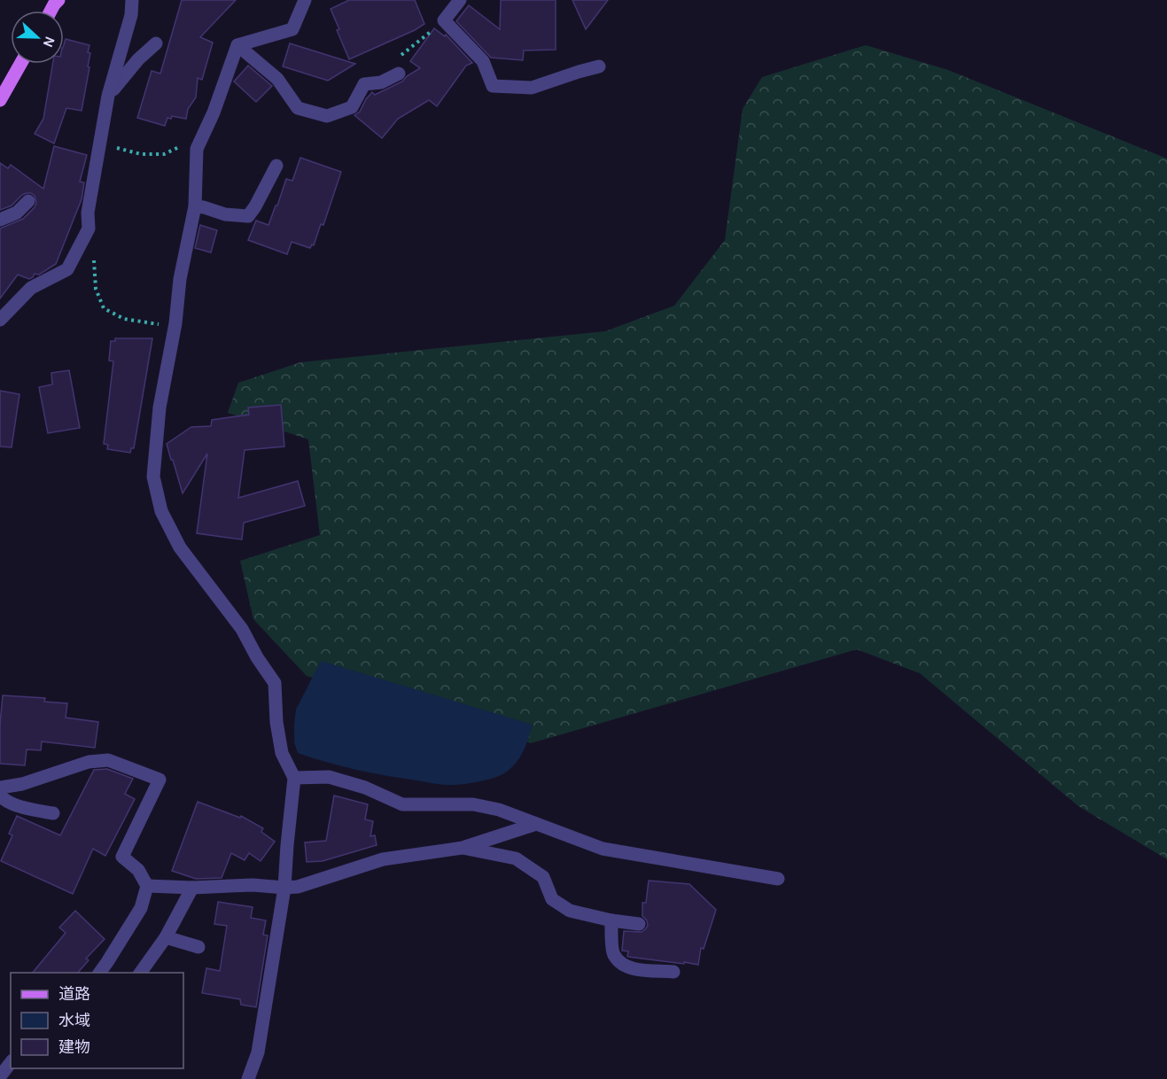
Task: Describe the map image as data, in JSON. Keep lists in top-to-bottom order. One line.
{"legend":["道路","水域","建物"],"north":"right"}
